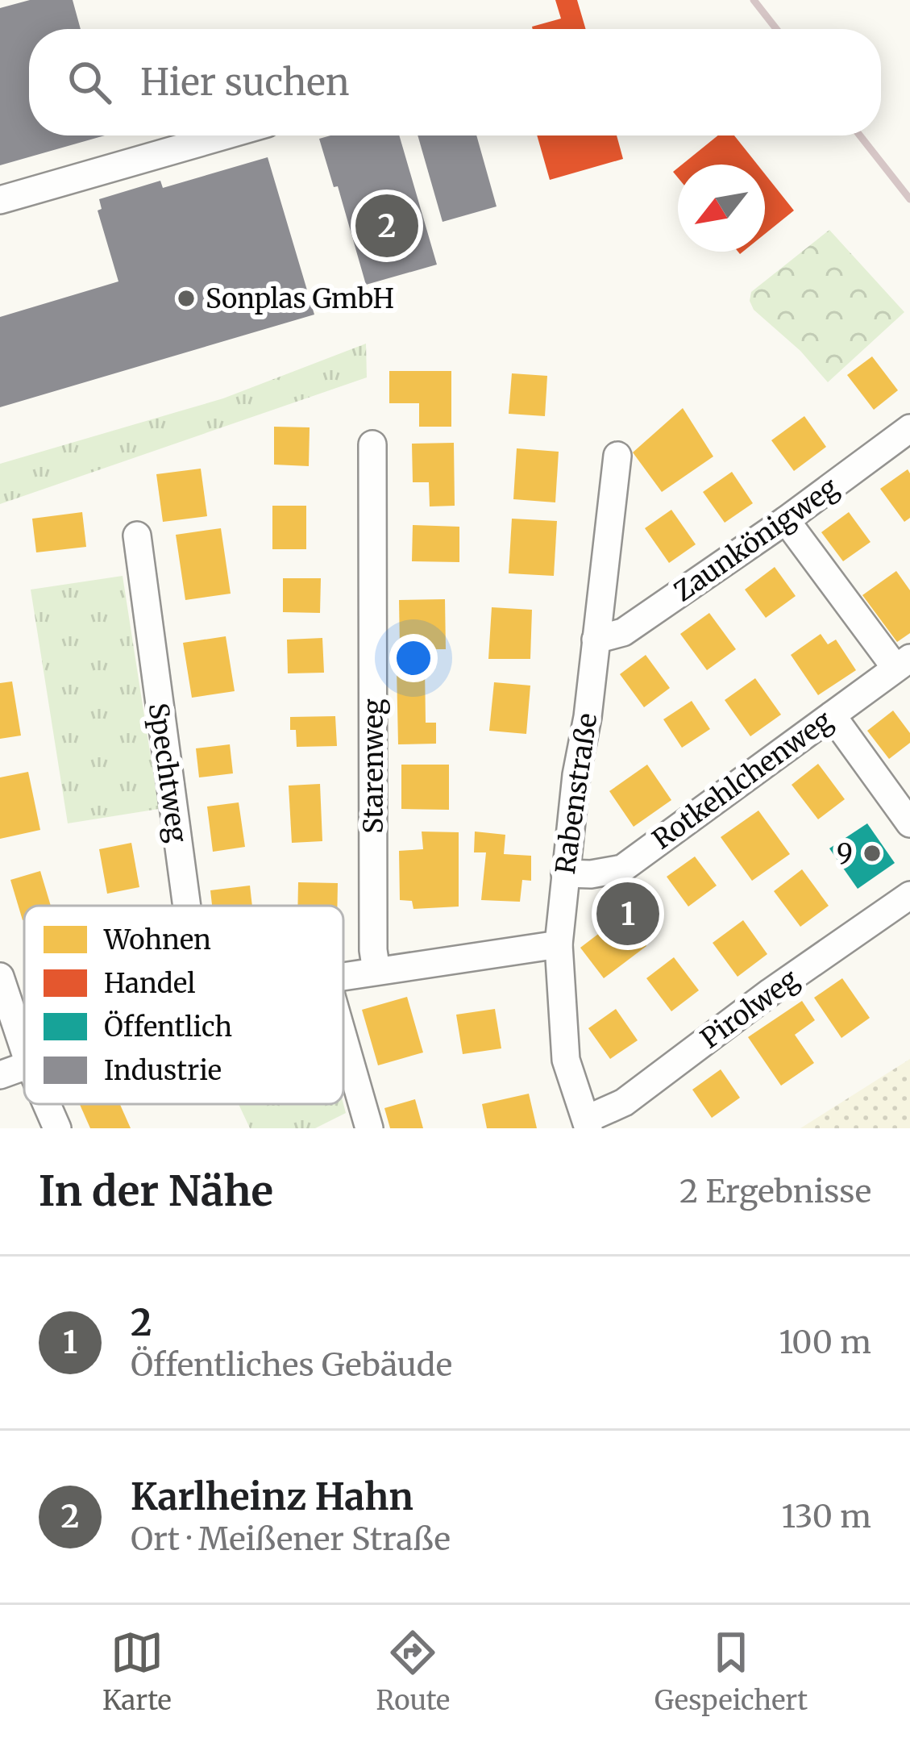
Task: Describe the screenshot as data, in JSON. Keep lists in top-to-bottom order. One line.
{"streets":{"street":["Zaunkönigweg","Starenweg","Spechtweg","Rotkehlchenweg","Rabenstraße","Pirolweg"]},"crossings":[["Zaunkönigweg","Rabenstraße"],["Rotkehlchenweg","Rabenstraße"],["Rabenstraße","Pirolweg"]],"places":["Sonplas GmbH","9"],"legend":["Wohnen","Handel","Öffentlich","Industrie"],"north":"bottom left","page":{"search":"Hier suchen","pins":["2","1"],"heading":["In der Nähe","2 Ergebnisse"],"list":[{"mark":"1","name":"2","note":"Öffentliches Gebäude","value":"100 m"},{"mark":"2","name":"Karlheinz Hahn","note":"Ort · Meißener Straße","value":"130 m"}],"nav":["Karte","Route","Gespeichert"]}}
